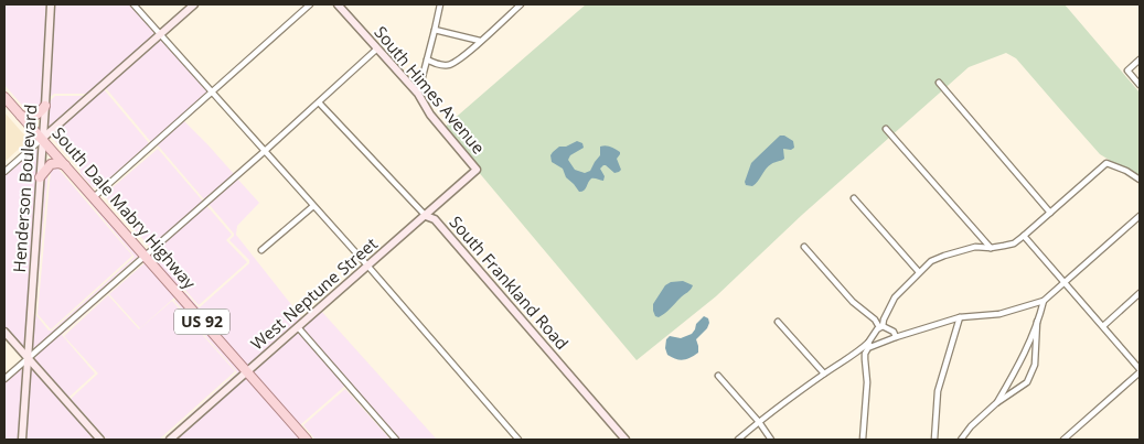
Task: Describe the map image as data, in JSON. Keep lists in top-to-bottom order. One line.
{"streets":{"main road":["South Dale Mabry Highway","US 92"],"street":["South Himes Avenue","Henderson Boulevard","South Frankland Road","West Neptune Street"]},"crossings":[["South Himes Avenue","West Neptune Street"],["Henderson Boulevard","South Dale Mabry Highway"],["South Dale Mabry Highway","West Neptune Street"],["South Frankland Road","West Neptune Street"]]}
